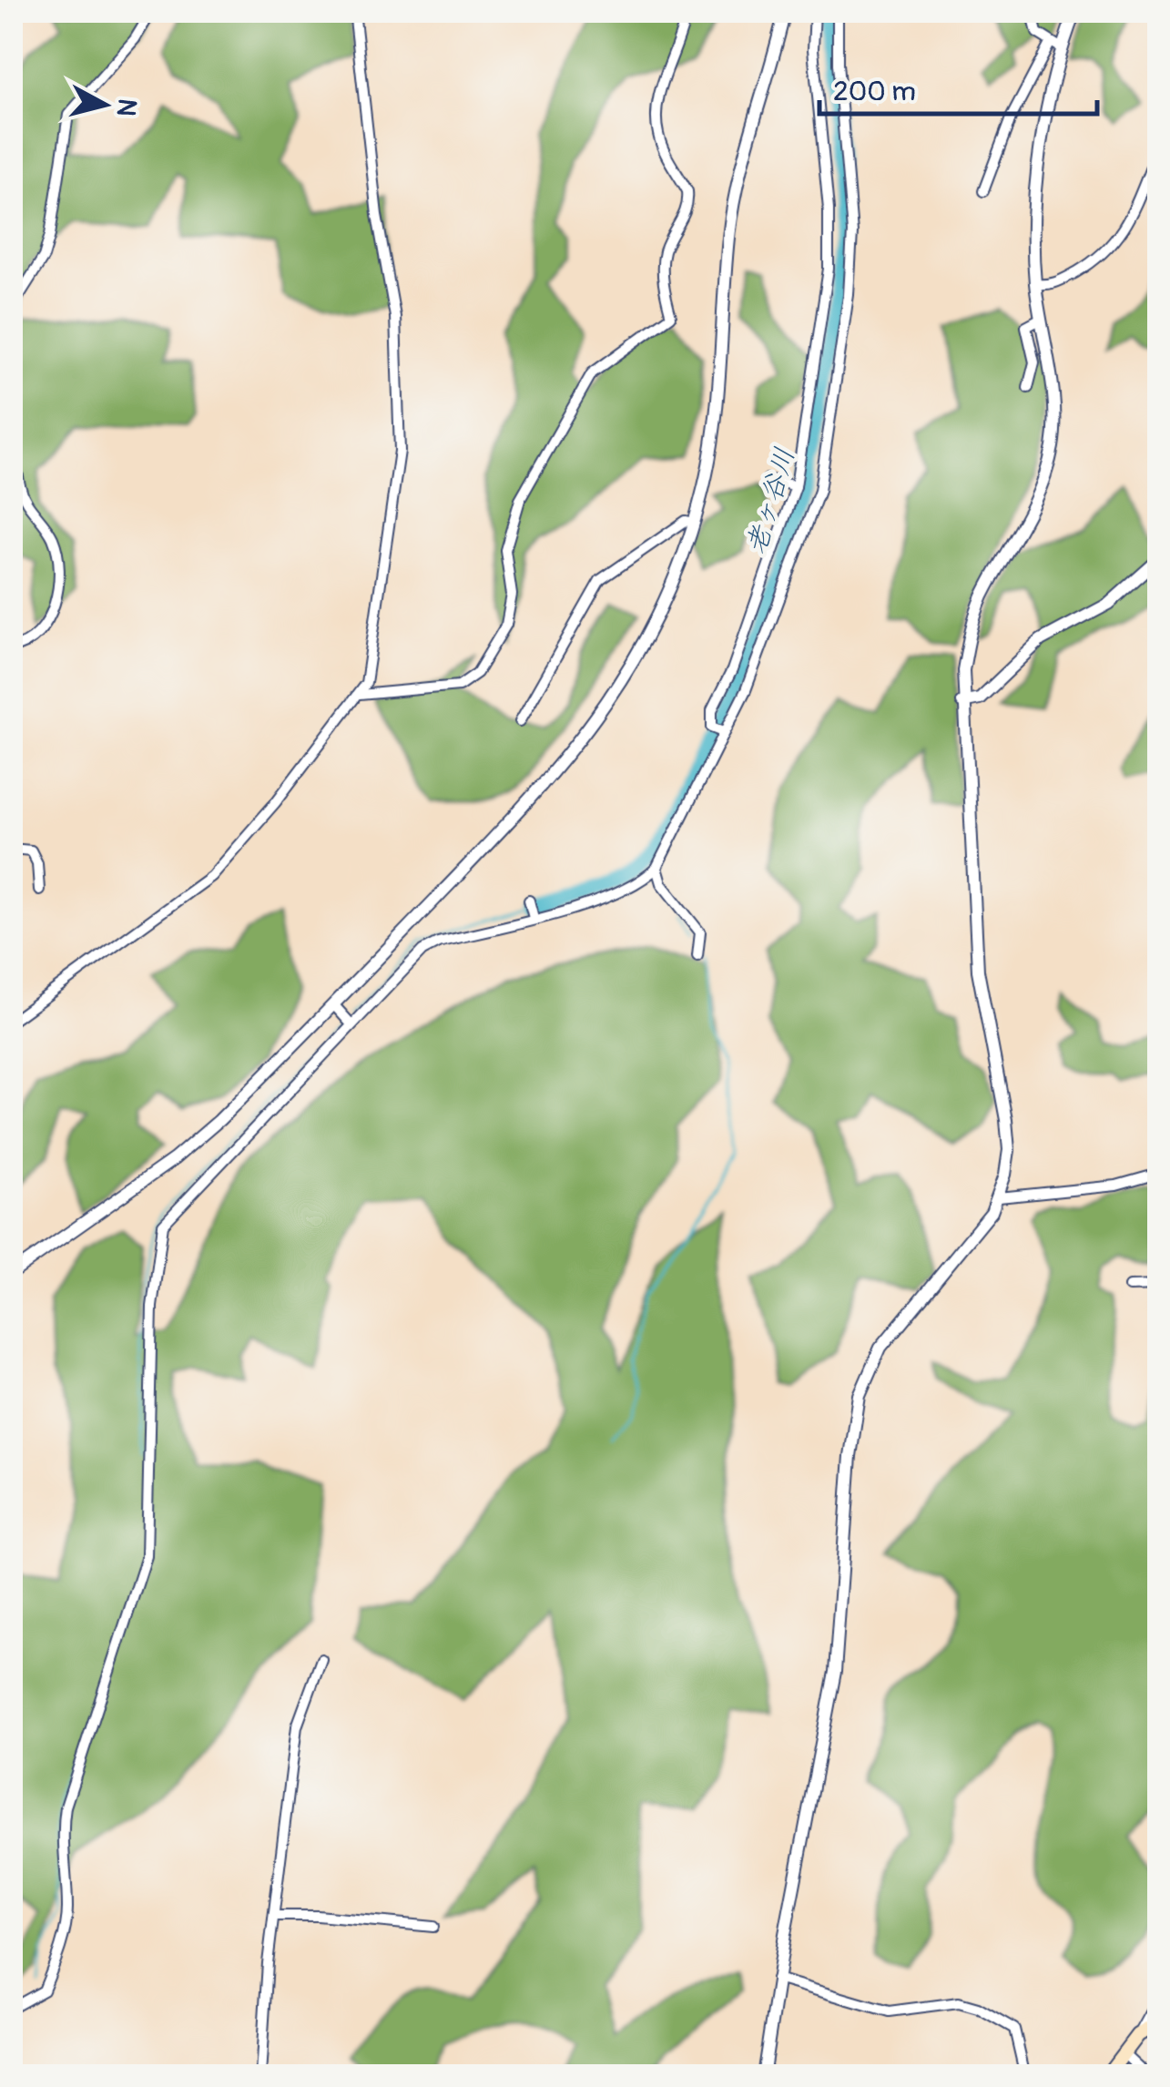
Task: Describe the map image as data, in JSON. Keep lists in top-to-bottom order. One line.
{"water":["老ヶ谷川"],"scale_bar":"200 m","north":"right"}
